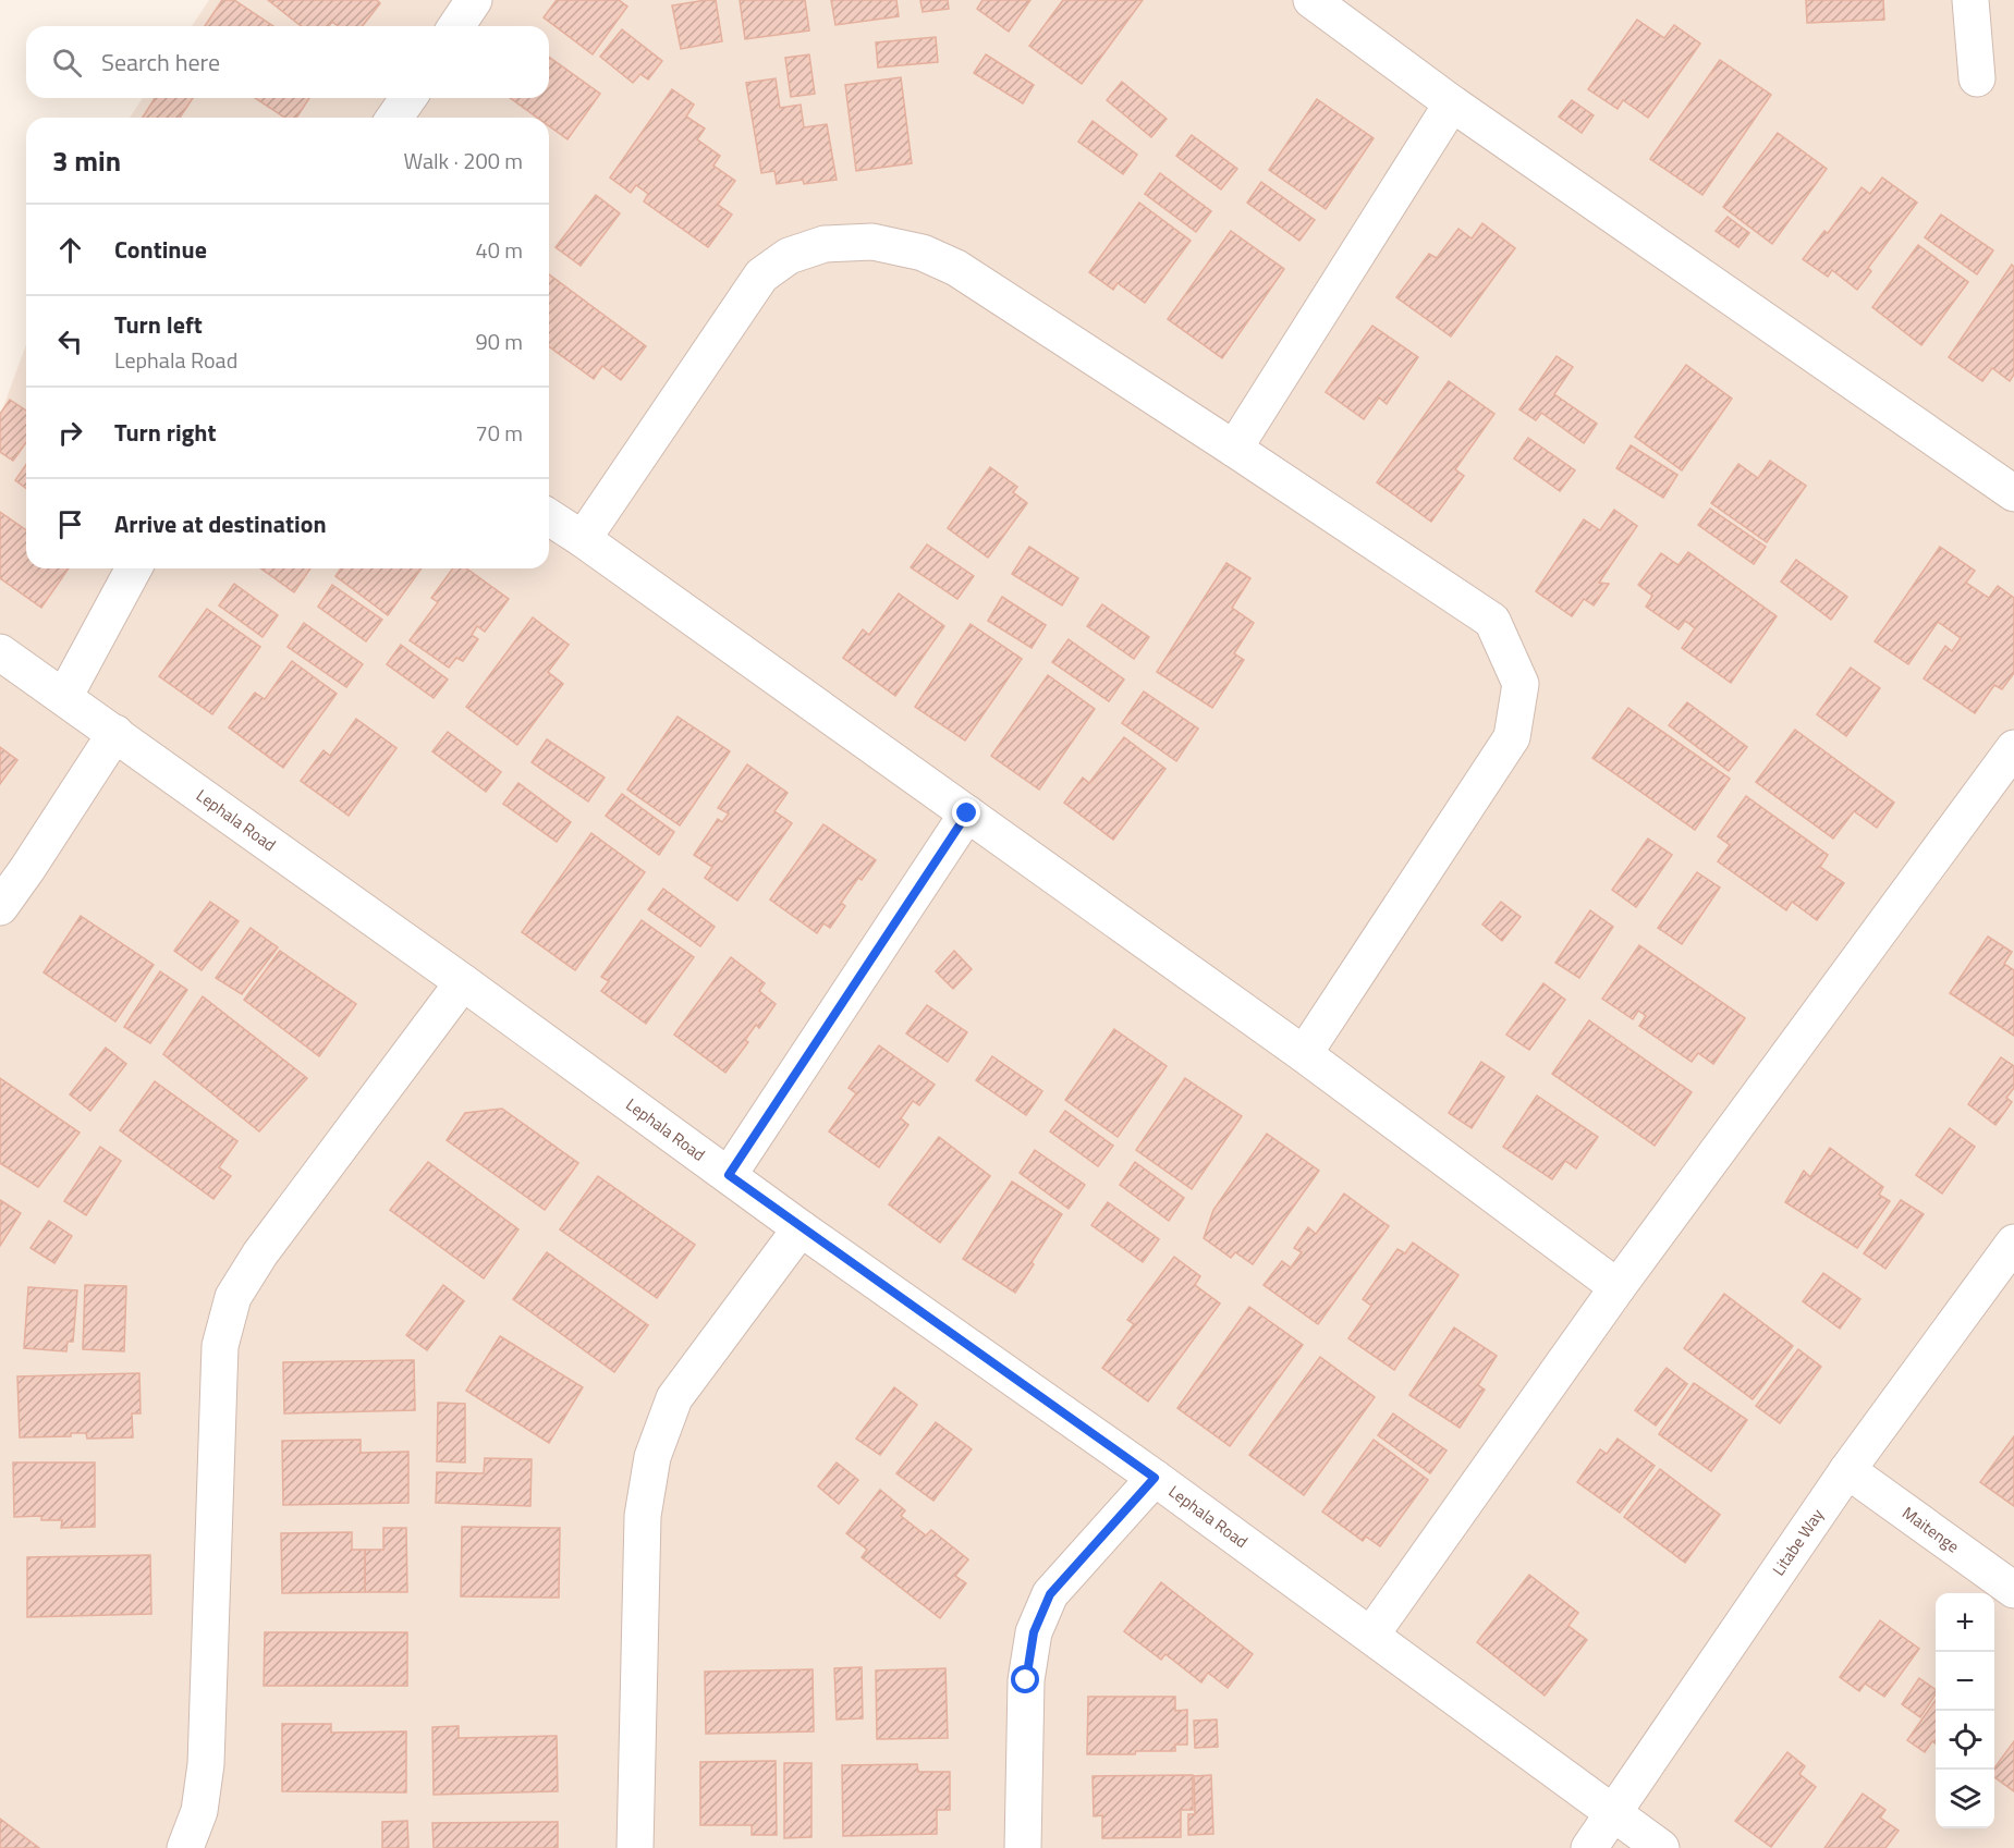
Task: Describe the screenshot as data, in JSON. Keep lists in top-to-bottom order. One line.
{"streets":{"street":["Lephala Road","Maitenge","Litabe Way"]},"crossings":[["Lephala Road","Litabe Way"],["Maitenge","Litabe Way"]],"page":{"search":"Search here","heading":["3 min","Walk · 200 m"],"list":[["Continue","40 m"],["Turn left","Lephala Road","90 m"],["Turn right","70 m"],"Arrive at destination"],"map_buttons":["+","−"]}}
